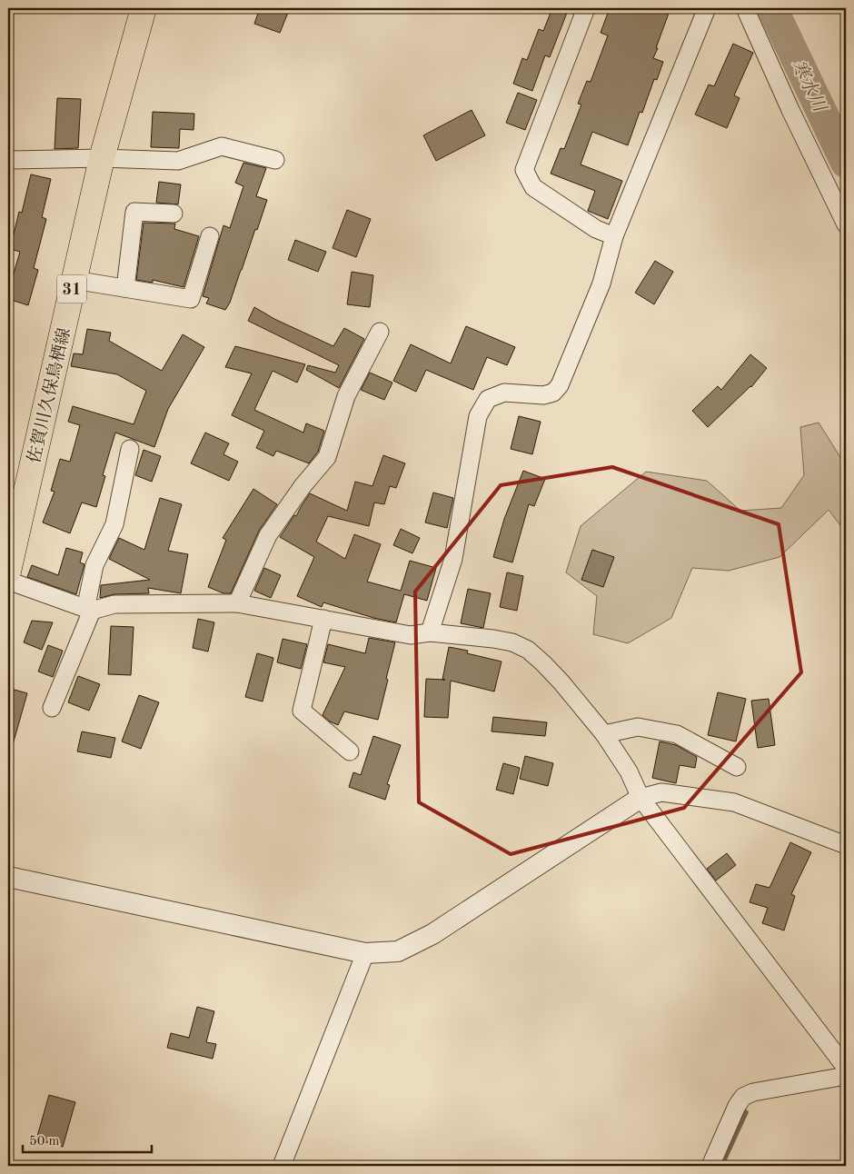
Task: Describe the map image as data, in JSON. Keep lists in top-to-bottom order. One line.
{"streets":{"main road":["31","佐賀川久保鳥栖線"]},"water":["寒水川"],"scale_bar":"50 m"}
